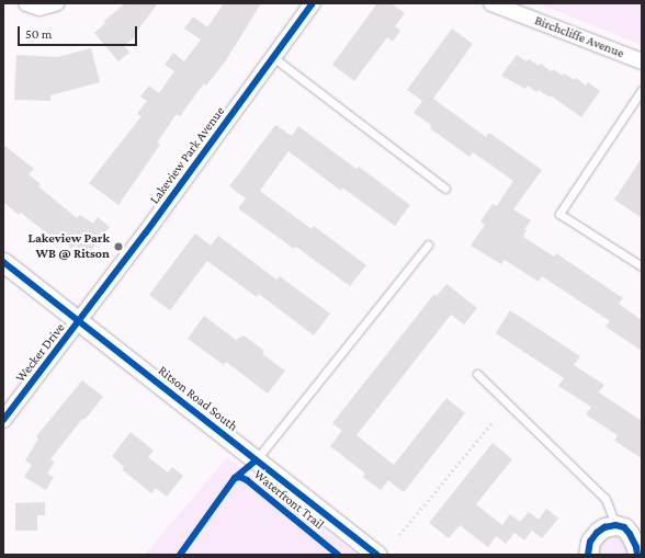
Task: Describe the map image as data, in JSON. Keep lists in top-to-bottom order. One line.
{"streets":{"street":["Birchcliffe Avenue","Lakeview Park Avenue","Wecker Drive","Ritson Road South"],"cycle path":["Waterfront Trail"]},"crossings":[["Lakeview Park Avenue","Wecker Drive"],["Lakeview Park Avenue","Ritson Road South"],["Wecker Drive","Ritson Road South"]],"places":["Lakeview Park WB @ Ritson"],"scale_bar":"50 m"}
